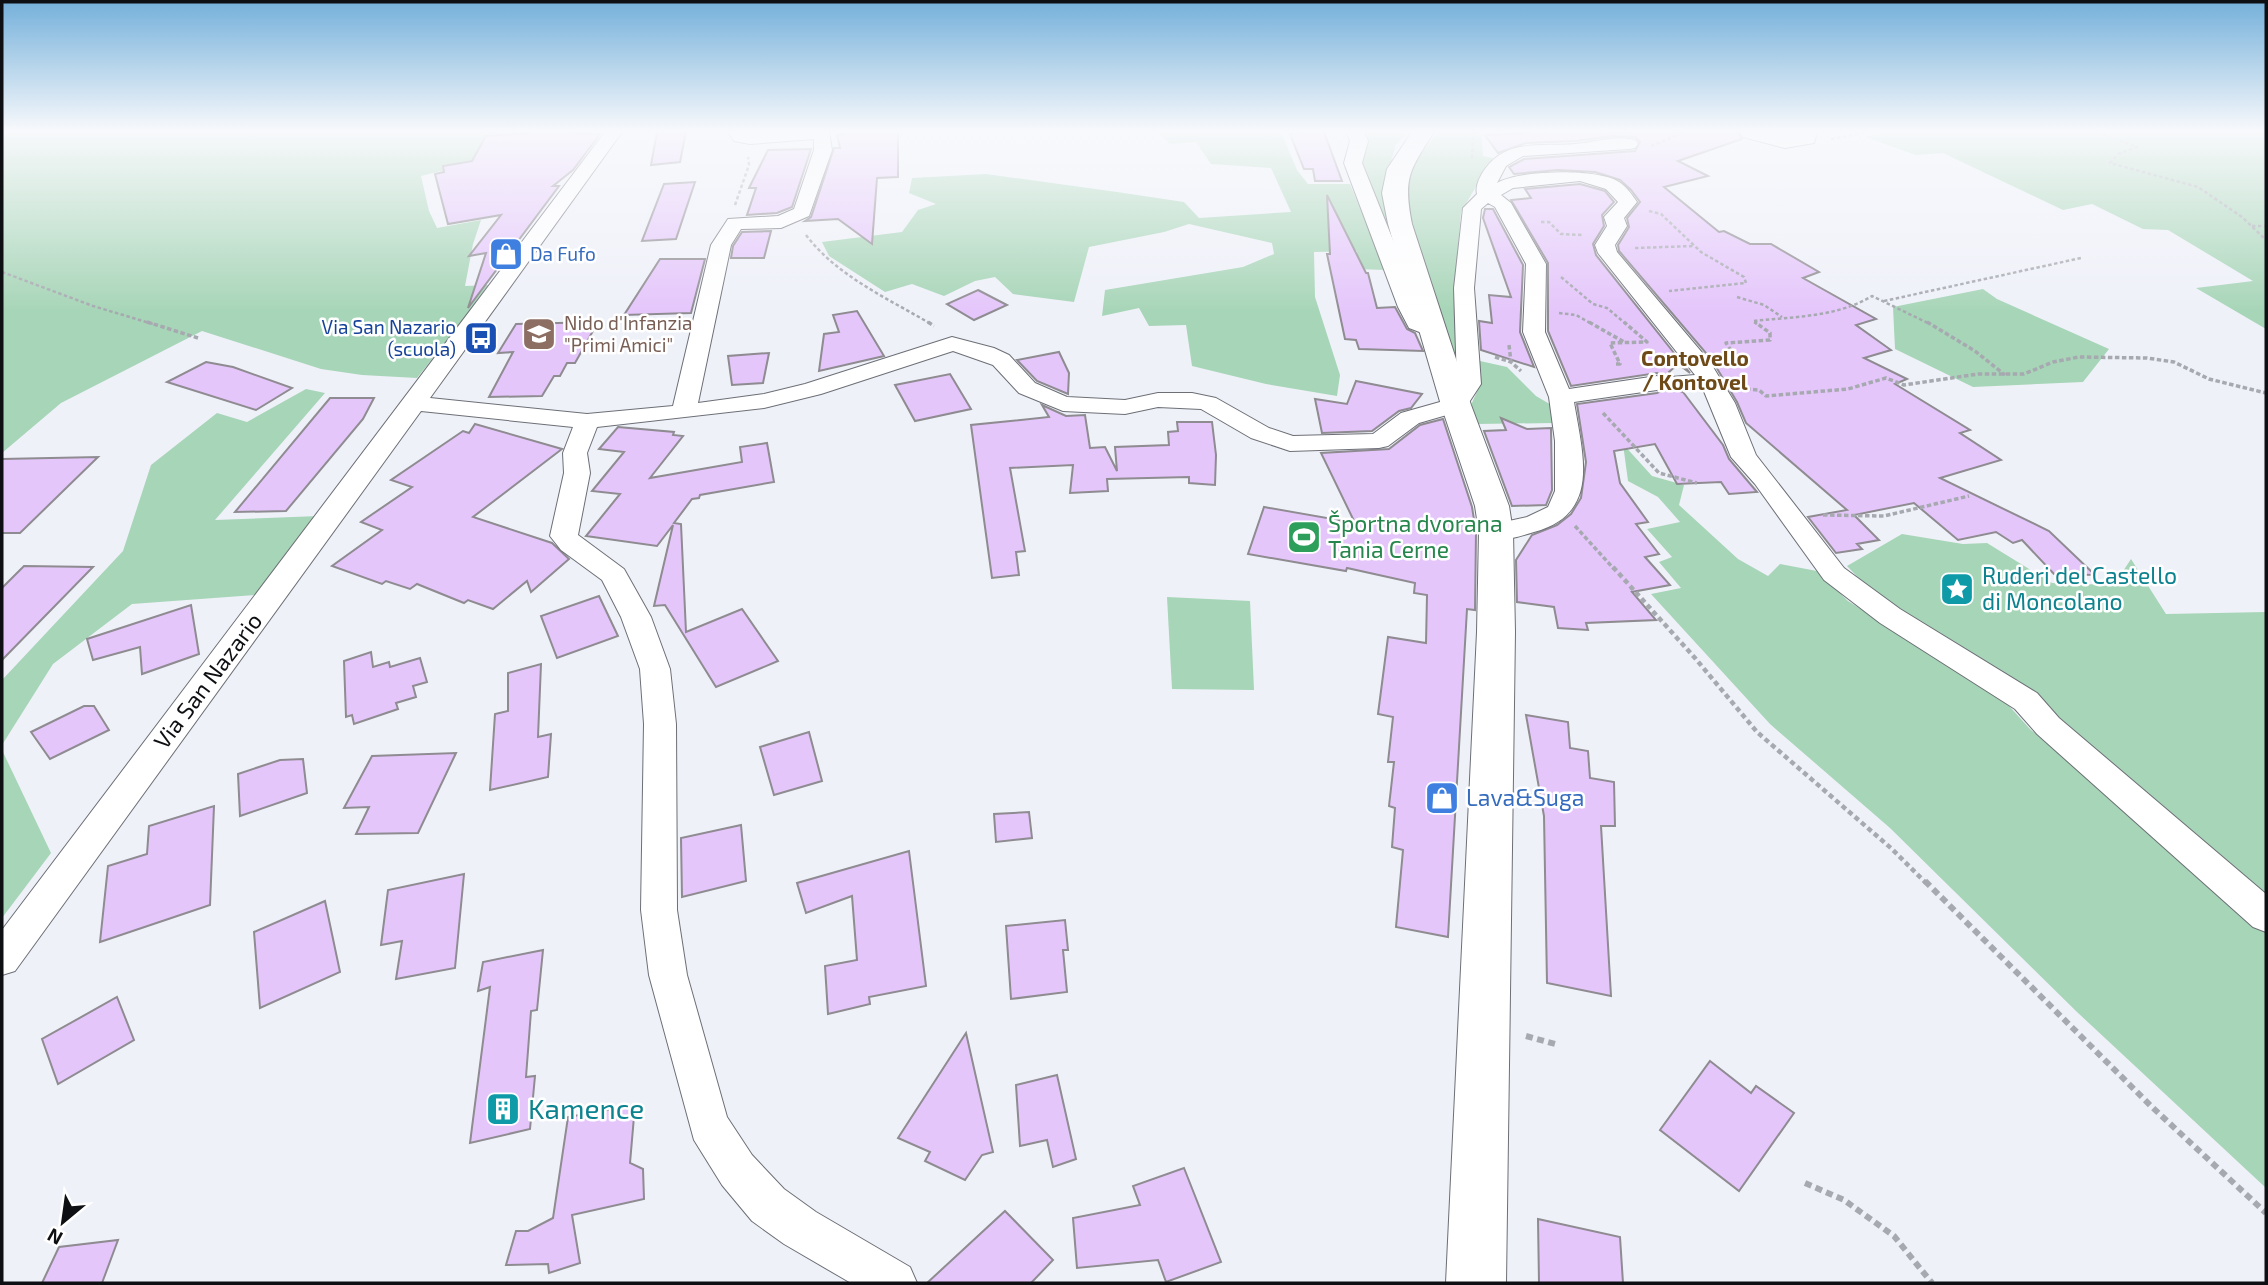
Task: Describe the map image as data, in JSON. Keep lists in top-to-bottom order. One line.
{"streets":{"street":["Via San Nazario"]},"districts":["Contovello / Kontovel"],"places":{"shop":["Da Fufo","Lava&Suga"],"school or university":["Nido d'Infanzia \"Primi Amici\""],"bus stop":["Via San Nazario (scuola)"],"sports":["Športna dvorana Tania Cerne"],"place":["Ruderi del Castello di Moncolano"],"building":["Kamence"]},"north":"bottom left"}
